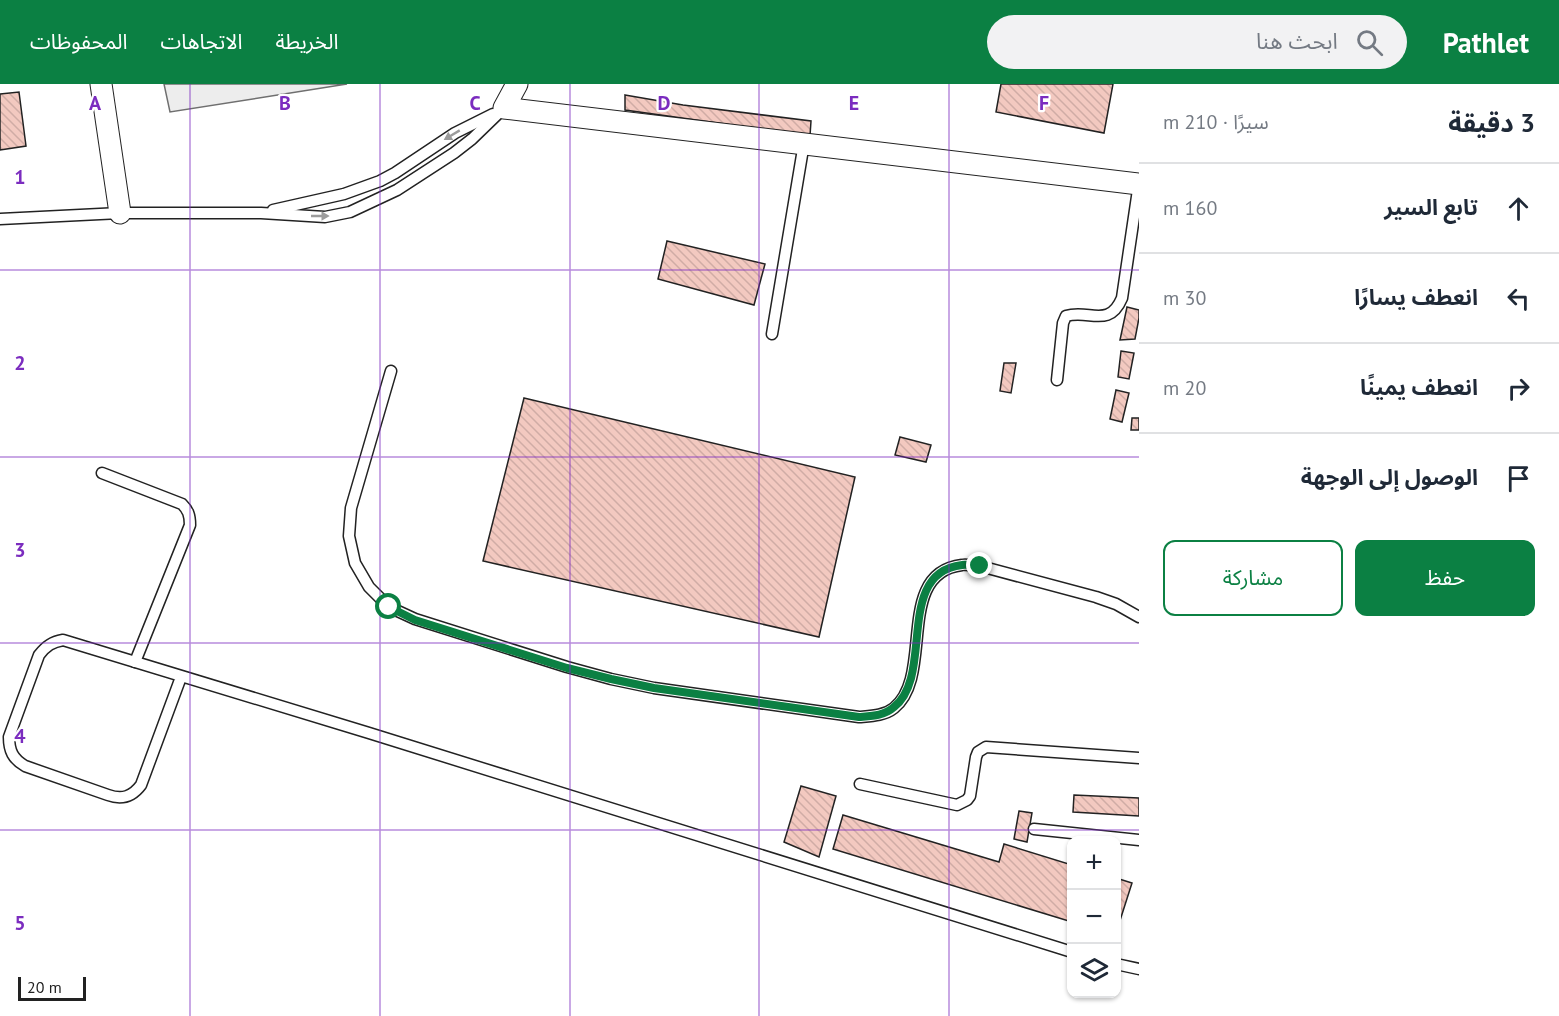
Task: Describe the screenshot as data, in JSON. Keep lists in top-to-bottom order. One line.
{"scale_bar":"20 m","page":{"header":"Pathlet","search":"ابحث هنا","nav":["الخريطة","الاتجاهات","المحفوظات"],"heading":["3 دقيقة","سيرًا · 210 m"],"list":[["تابع السير","160 m"],["انعطف يسارًا","30 m"],["انعطف يمينًا","20 m"],"الوصول إلى الوجهة"],"buttons":["حفظ","مشاركة"],"map_buttons":["+","−"],"scale":"20 m"},"grid":{"columns":["A","B","C","D","E","F"],"rows":["1","2","3","4","5"]}}
